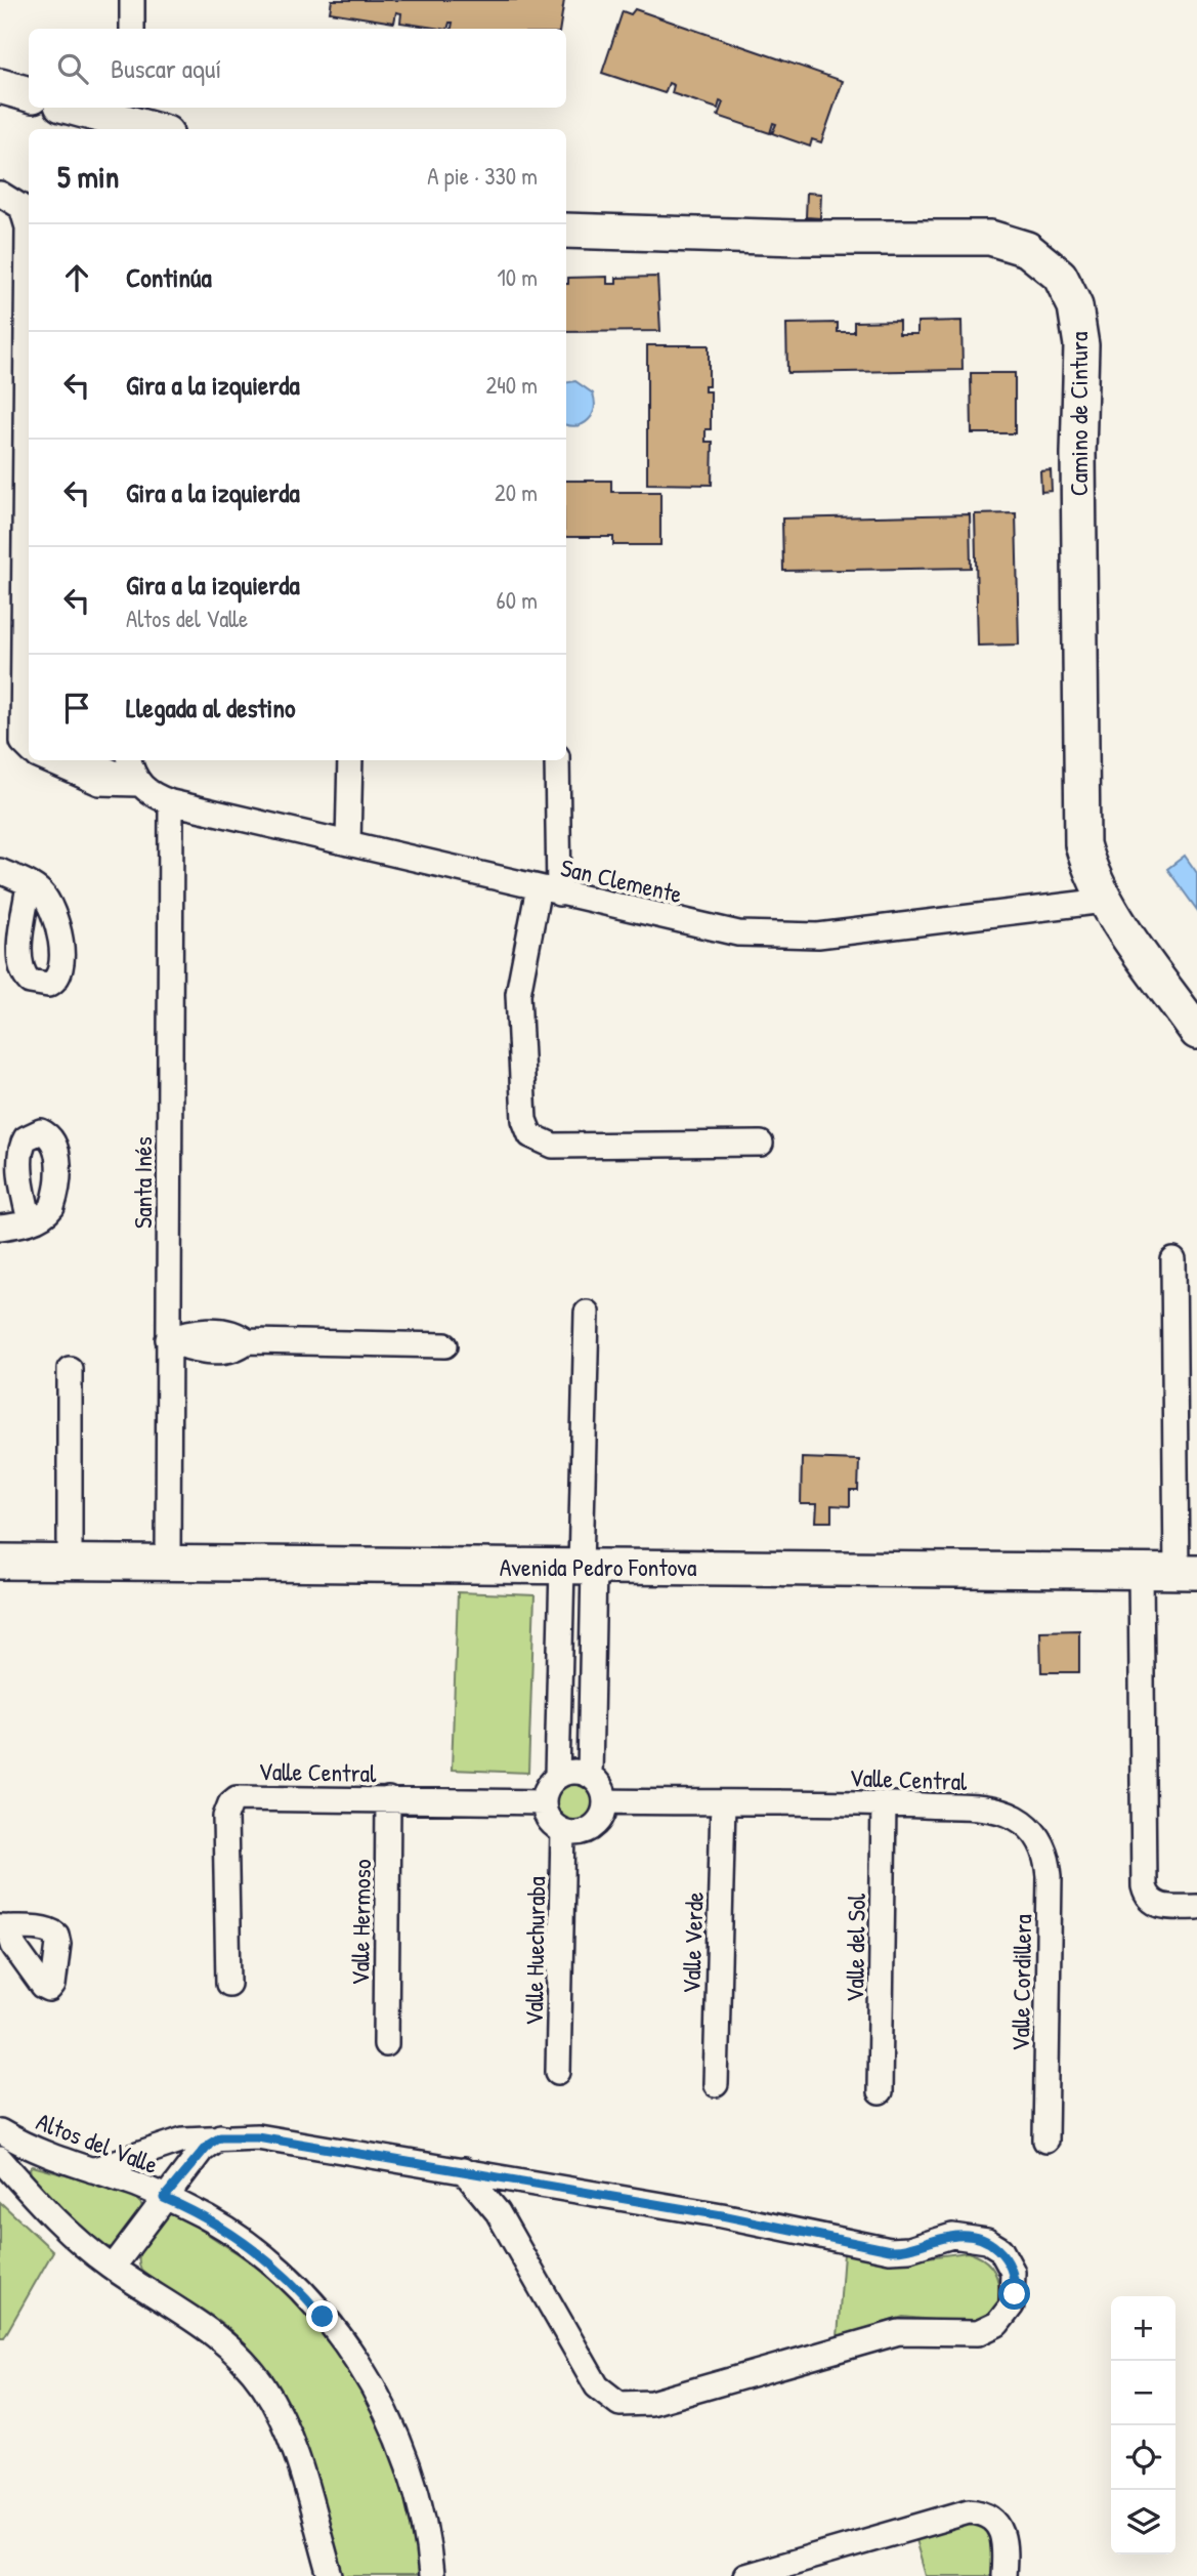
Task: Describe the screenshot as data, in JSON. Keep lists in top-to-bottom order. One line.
{"streets":{"street":["Camino de Cintura","San Clemente","Santa Inés","Avenida Pedro Fontova","Valle Central","Valle Hermoso","Valle Verde","Valle del Sol","Valle Huechuraba","Valle Cordillera","Altos del Valle"]},"crossings":[["Camino de Cintura","San Clemente"],["San Clemente","Santa Inés"],["Santa Inés","Avenida Pedro Fontova"],["Valle Central","Valle Hermoso"],["Valle Central","Valle Verde"],["Valle Central","Valle del Sol"],["Valle Central","Valle Huechuraba"],["Valle Central","Valle Cordillera"]],"page":{"search":"Buscar aquí","heading":["5 min","A pie · 330 m"],"list":[["Continúa","10 m"],["Gira a la izquierda","240 m"],["Gira a la izquierda","20 m"],["Gira a la izquierda","Altos del Valle","60 m"],"Llegada al destino"],"map_buttons":["+","−"]}}
